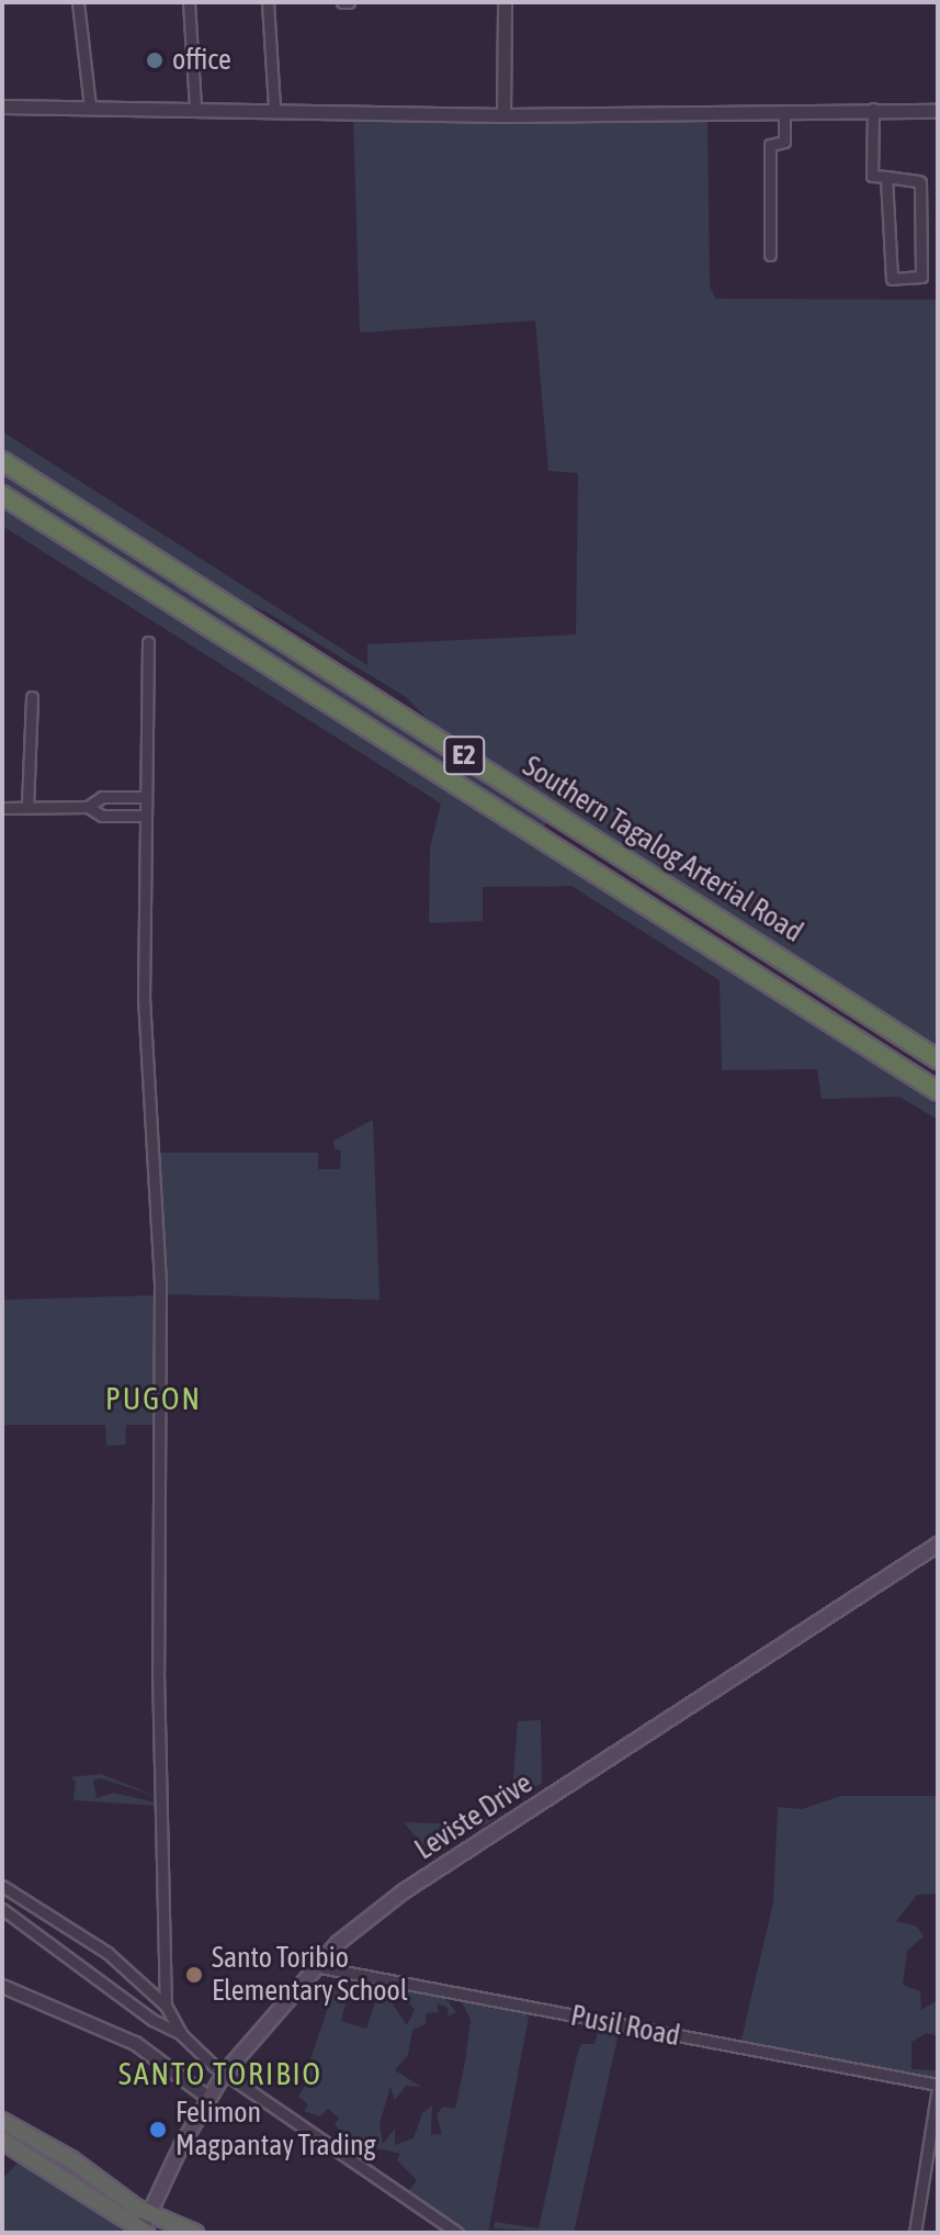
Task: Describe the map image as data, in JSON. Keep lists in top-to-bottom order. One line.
{"streets":{"highway":["E2","Southern Tagalog Arterial Road"],"main road":["Leviste Drive"],"street":["Pusil Road"]},"crossings":[["Leviste Drive","Pusil Road"]],"districts":["PUGON","SANTO TORIBIO"],"places":["office","Santo Toribio Elementary School","Felimon Magpantay Trading"]}
